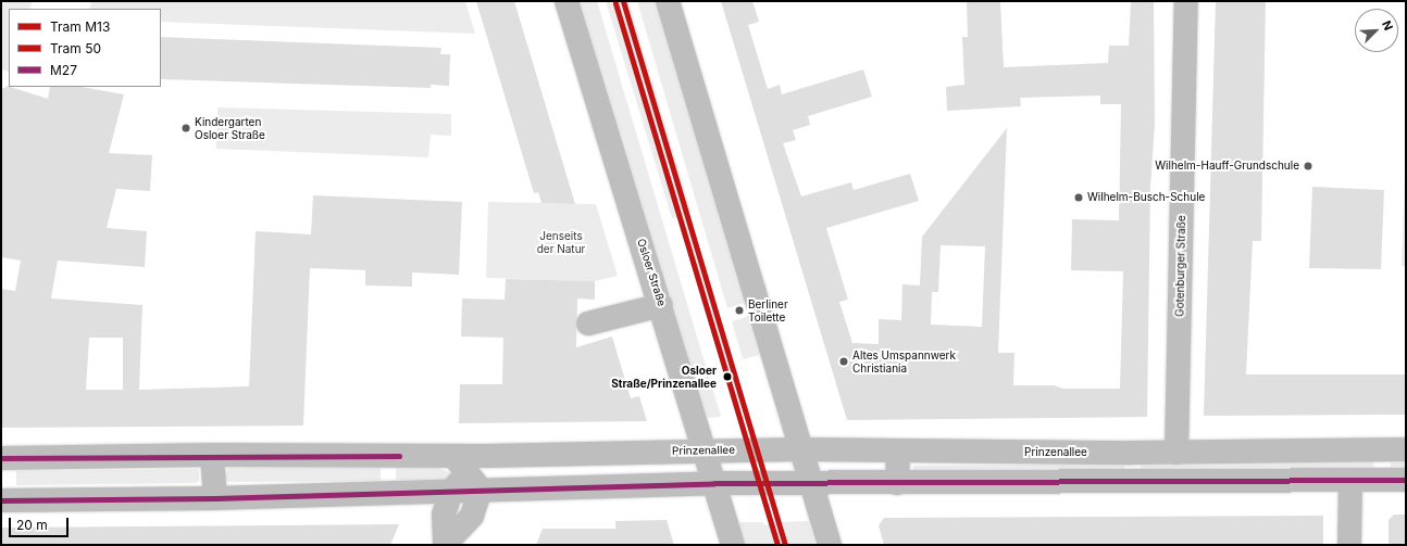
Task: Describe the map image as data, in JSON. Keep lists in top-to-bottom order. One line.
{"streets":{"main road":["Gotenburger Straße","Osloer Straße","Prinzenallee"]},"crossings":[["Gotenburger Straße","Prinzenallee"],["Osloer Straße","Prinzenallee"]],"parks":["Jenseits der Natur"],"places":["Kindergarten Osloer Straße","Wilhelm-Hauff-Grundschule","Wilhelm-Busch-Schule","Berliner Toilette","Altes Umspannwerk Christiania","Osloer Straße/Prinzenallee"],"lines":["tram line M13","tram line 50","transit line M27"],"legend":["Tram M13","Tram 50","M27"],"scale_bar":"20 m","north":"top right"}
